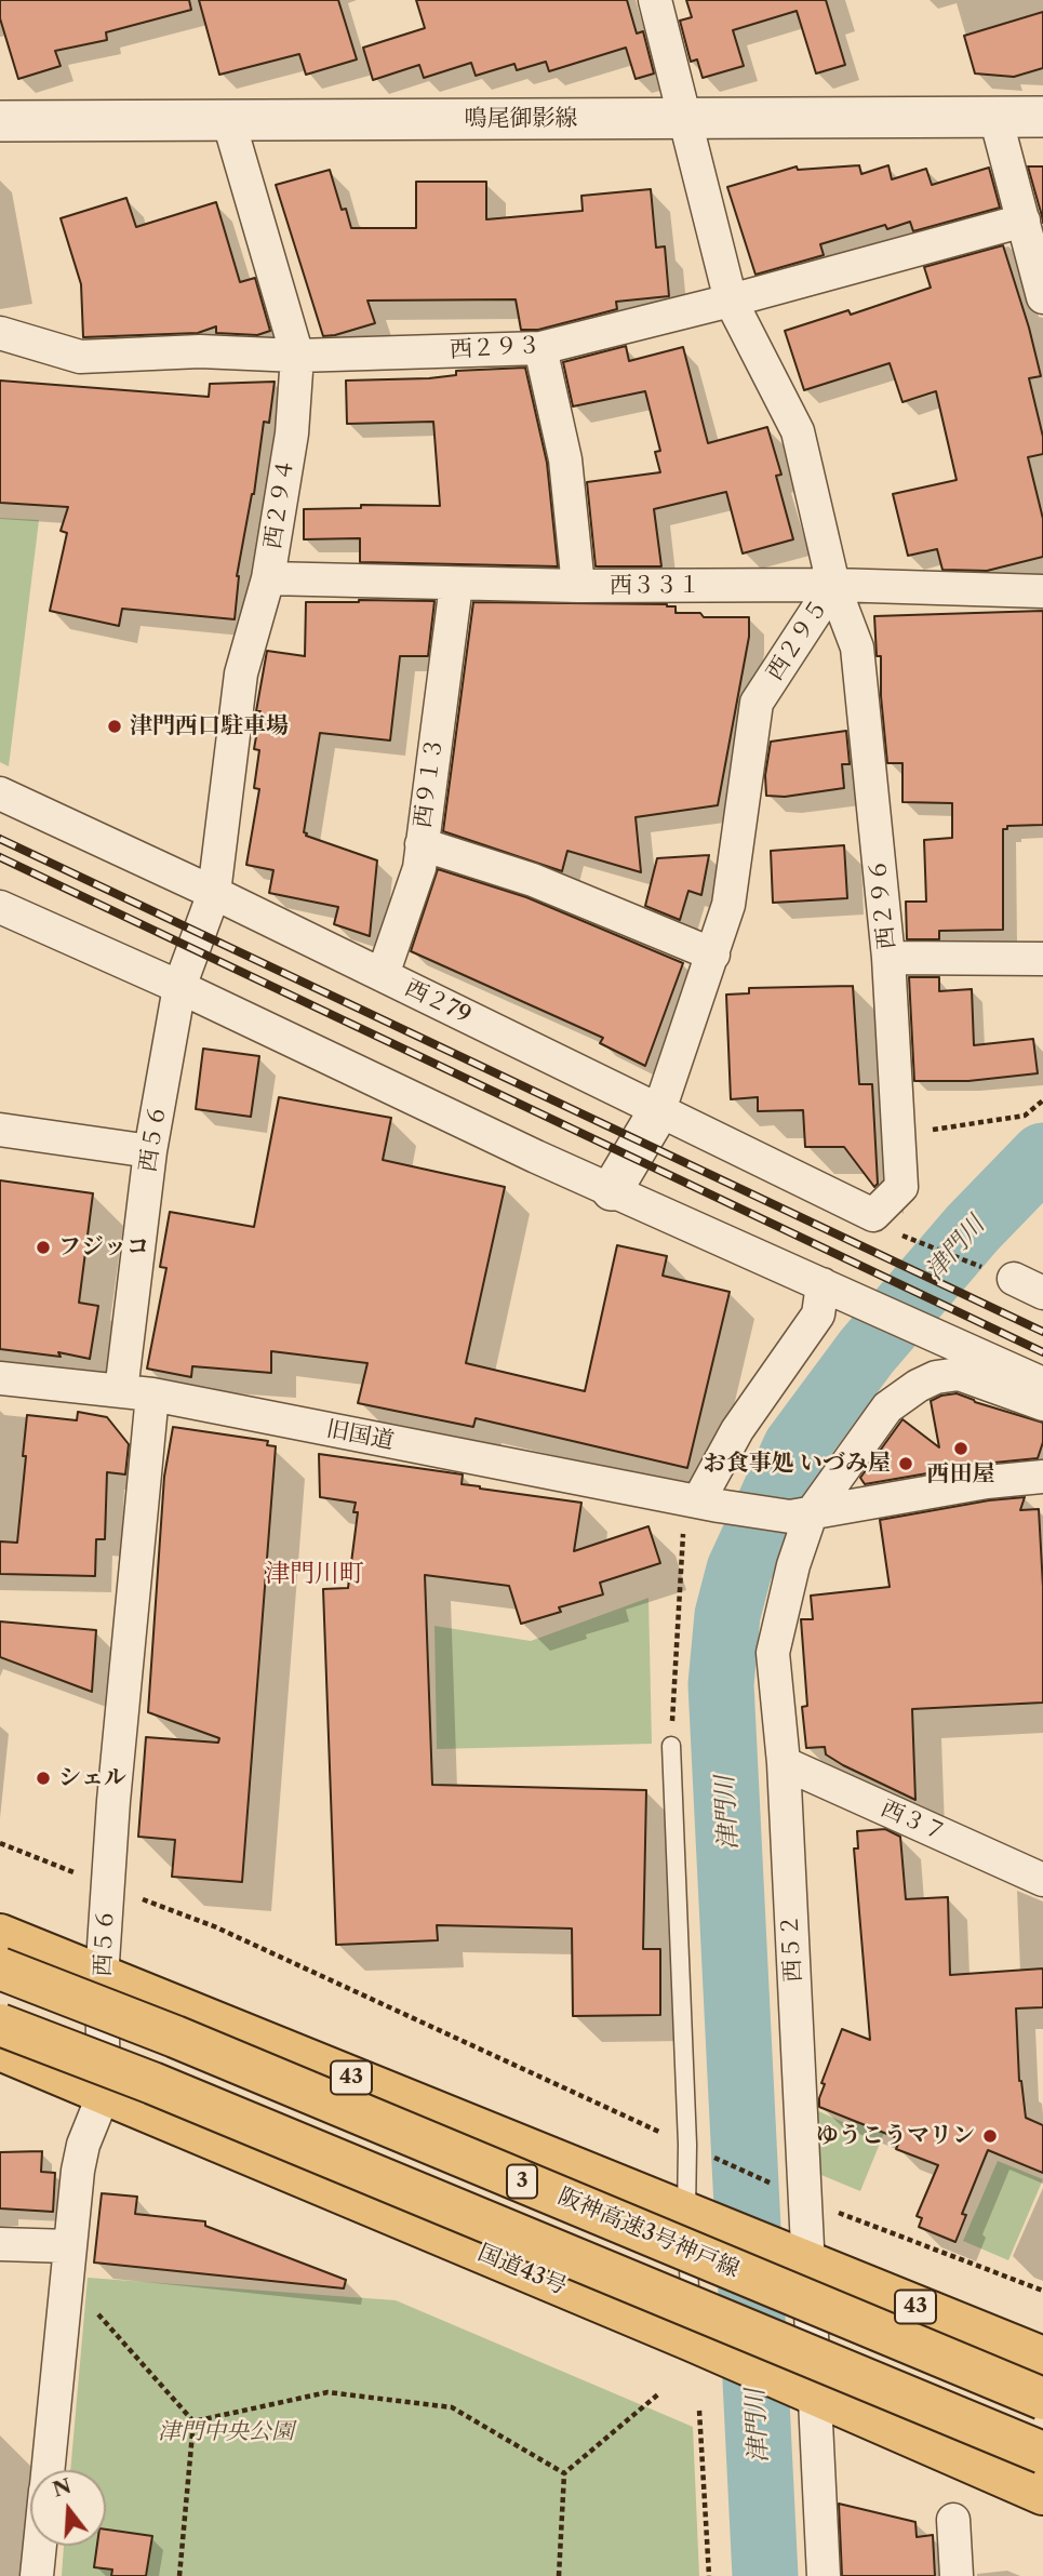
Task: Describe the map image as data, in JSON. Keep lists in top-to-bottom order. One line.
{"streets":{"highway":["43","3","阪神高速3号神戸線","国道43号"],"street":["鳴尾御影線","西２９３","西２９４","西３３１","西２９５","西９１３","西２９６","西２79","西５６","旧国道","西３７","西５２"]},"crossings":[["鳴尾御影線","西２９４"],["鳴尾御影線","西２９５"],["西２９３","西２９４"],["西２９３","西２９５"],["西２９４","西３３１"],["西２９４","西２79"],["西２９４","西５６"],["西３３１","西２９５"],["西３３１","西９１３"],["西３３１","西２９６"],["西２９５","西２９６"],["西２９５","西２79"],["西９１３","西２79"],["西２９６","西２79"],["西２79","西５６"],["西５６","旧国道"],["西５６","43"],["西５６","国道43号"],["旧国道","西５２"],["西３７","西５２"],["西５２","43"],["西５２","国道43号"]],"districts":["津門川町"],"water":["津門川"],"parks":["津門中央公園"],"places":["津門西口駐車場","フジッコ","西田屋","お食事処 いづみ屋","シェル","ゆうこうマリン"],"north":"top"}
